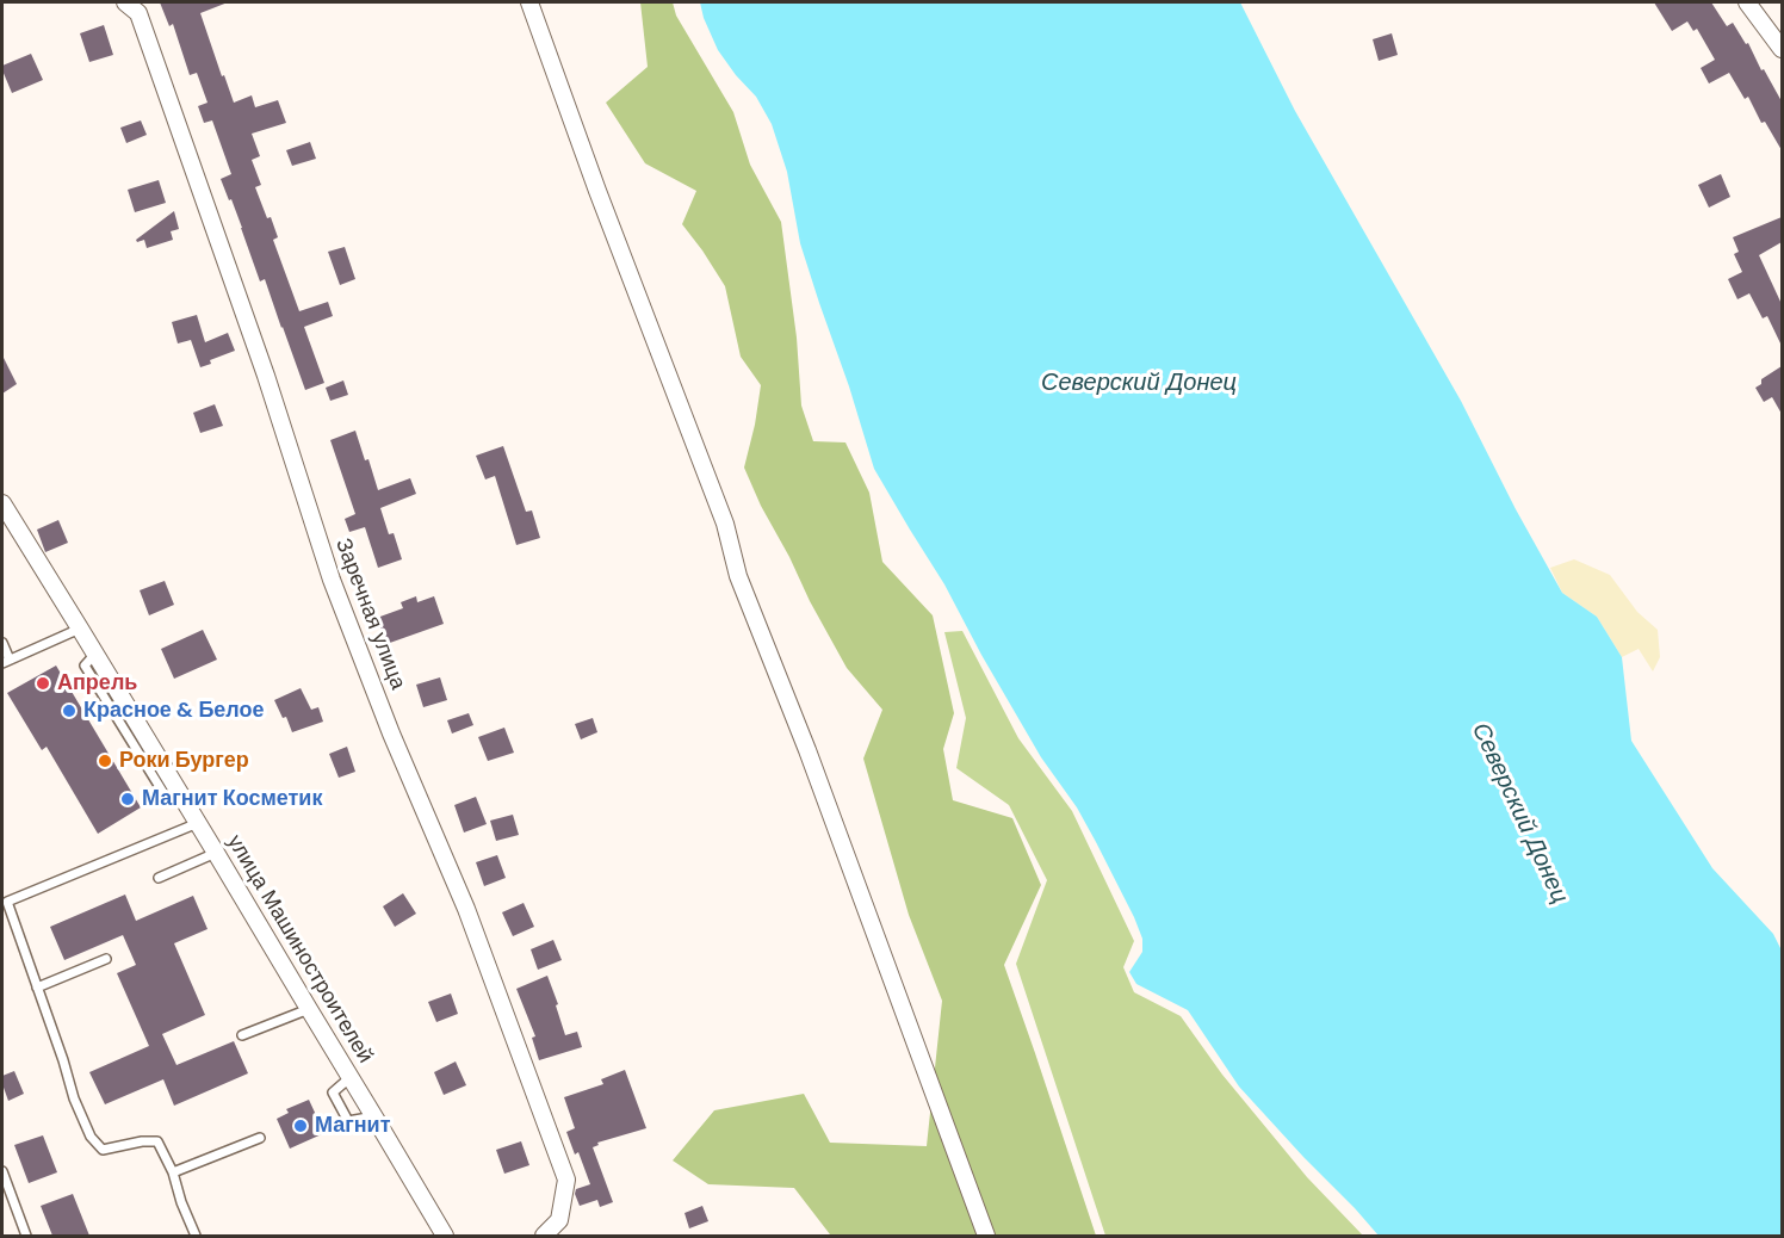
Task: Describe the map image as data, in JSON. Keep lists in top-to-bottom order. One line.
{"streets":{"street":["Заречная улица","улица Машиностроителей"]},"water":["Северский Донец"],"places":["Апрель","Красное & Белое","Роки Бургер","Магнит Косметик","Магнит"]}
